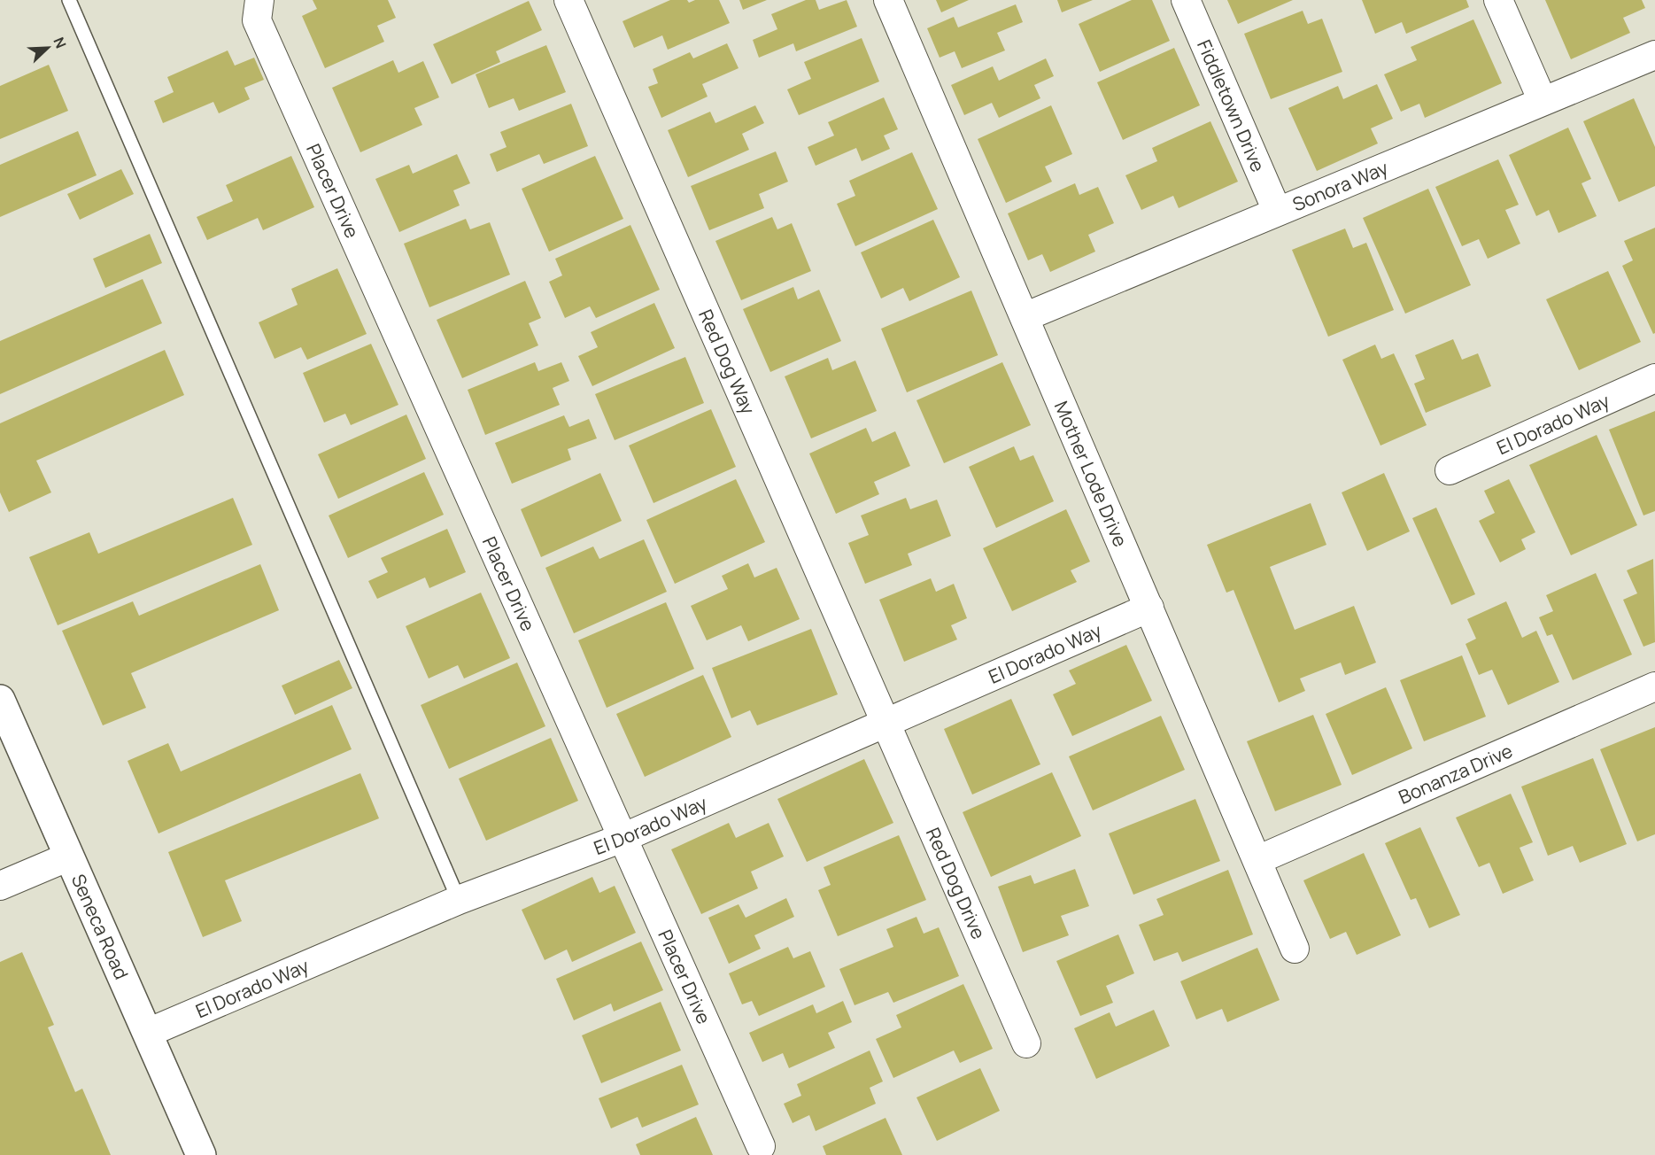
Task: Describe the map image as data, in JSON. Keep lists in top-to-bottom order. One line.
{"streets":{"street":["Fiddletown Drive","Sonora Way","Placer Drive","Red Dog Way","El Dorado Way","Mother Lode Drive","Bonanza Drive","Red Dog Drive","Seneca Road"]},"crossings":[["Fiddletown Drive","Sonora Way"],["Sonora Way","Mother Lode Drive"],["Placer Drive","El Dorado Way"],["Red Dog Way","El Dorado Way"],["Red Dog Way","Red Dog Drive"],["El Dorado Way","Mother Lode Drive"],["El Dorado Way","Red Dog Drive"],["El Dorado Way","Seneca Road"],["Mother Lode Drive","Bonanza Drive"]],"north":"top right"}
